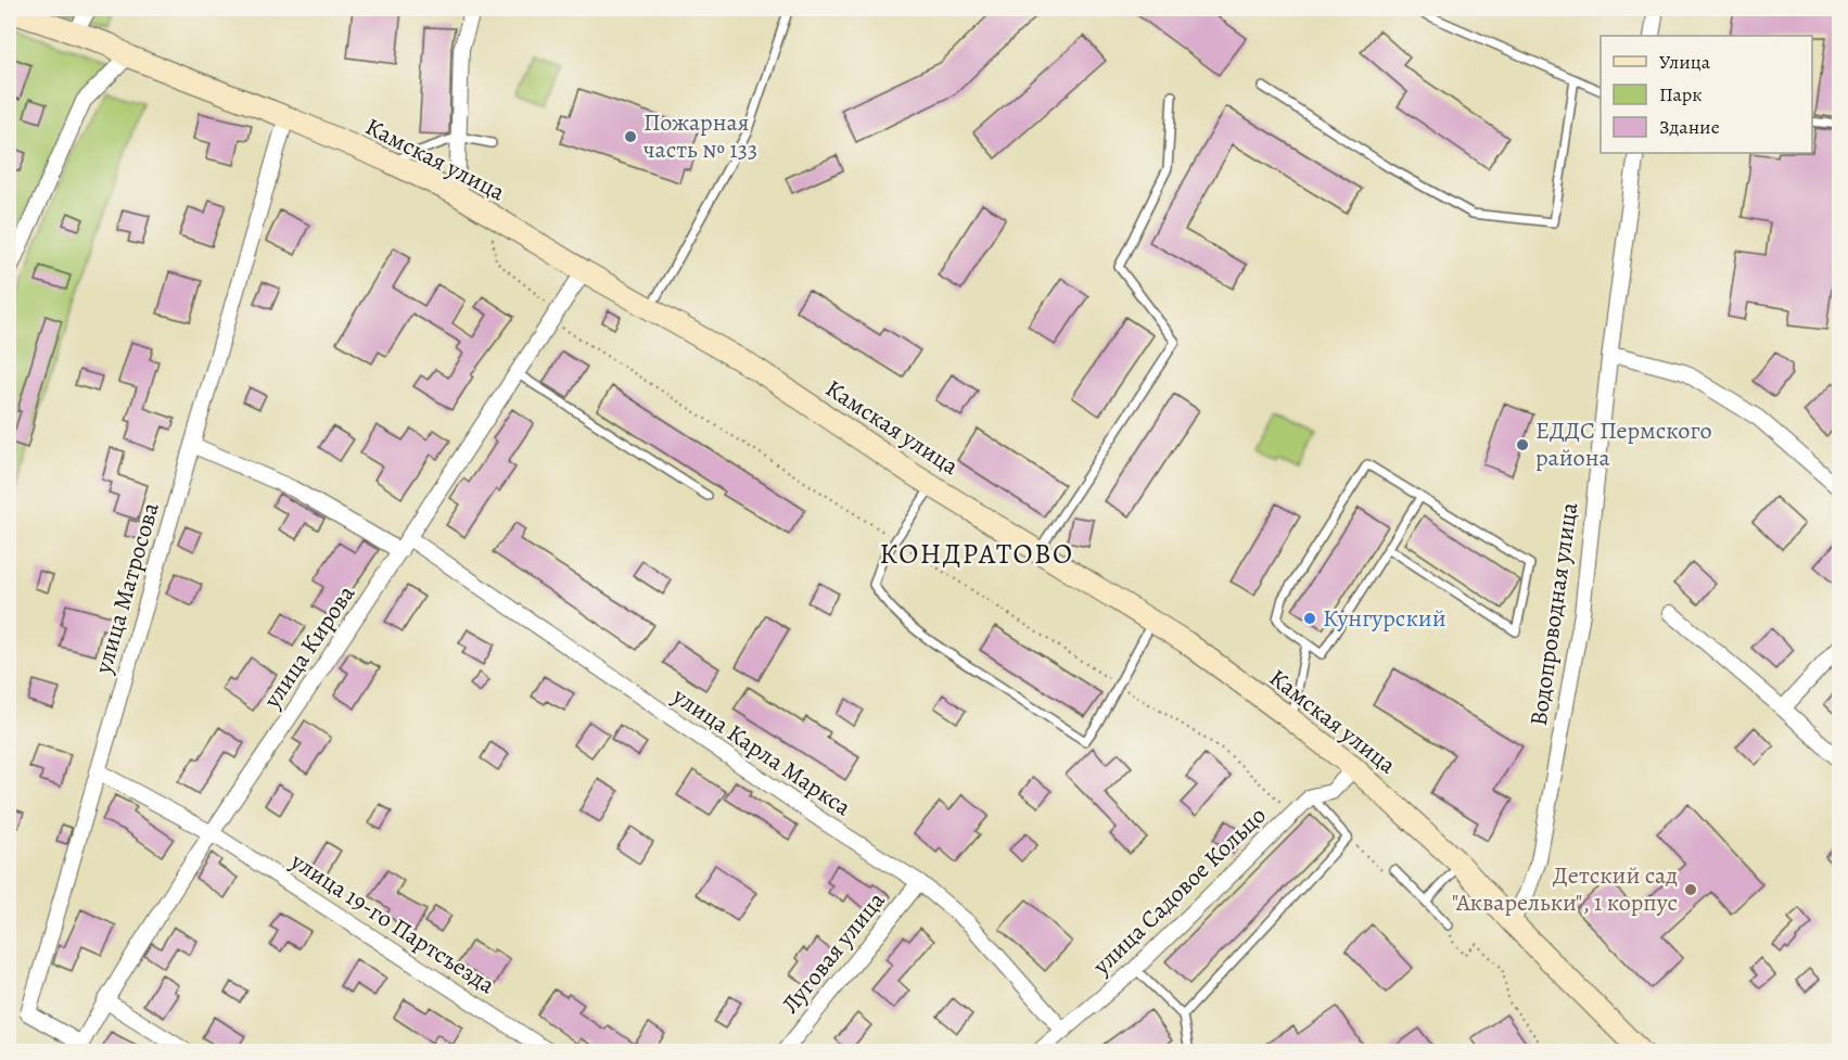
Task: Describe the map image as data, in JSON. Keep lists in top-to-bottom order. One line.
{"streets":{"street":["Камская улица","улица Матросова","Водопроводная улица","улица Кирова","улица Карла Маркса","улица Садовое Кольцо","улица 19-го Партсъезда","Луговая улица"]},"crossings":[["Камская улица","улица Матросова"],["Камская улица","Водопроводная улица"],["Камская улица","улица Кирова"],["Камская улица","улица Садовое Кольцо"],["улица Матросова","улица Кирова"],["улица Матросова","улица 19-го Партсъезда"],["улица Кирова","улица Карла Маркса"],["улица Кирова","улица 19-го Партсъезда"],["улица Карла Маркса","улица Садовое Кольцо"],["улица Карла Маркса","Луговая улица"]],"districts":["КОНДРАТОВО"],"places":["Пожарная часть № 133","ЕДДС Пермского района","Кунгурский","Детский сад \"Акварельки\", 1 корпус"],"legend":["Улица","Парк","Здание"]}
